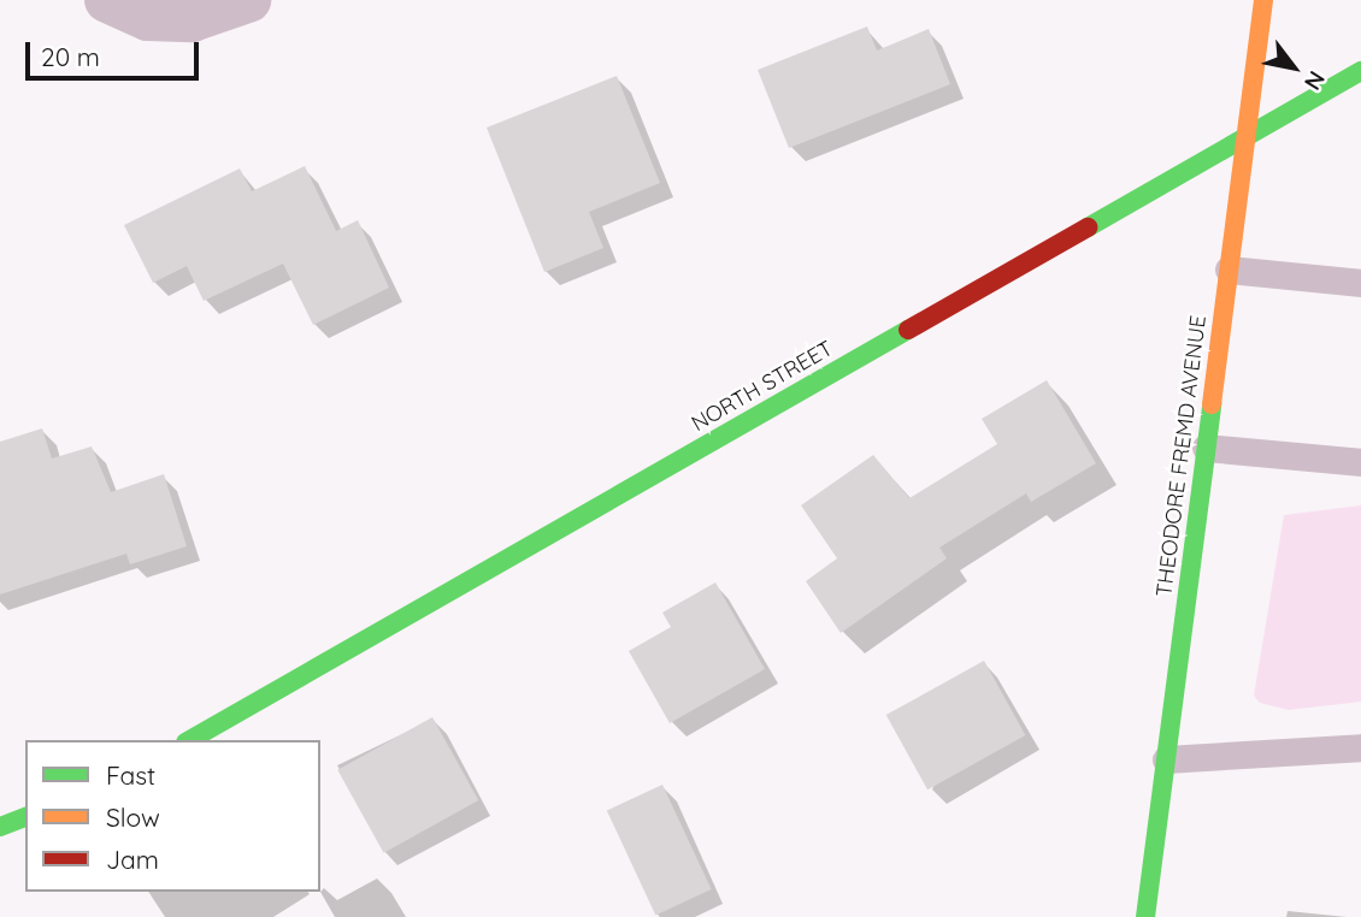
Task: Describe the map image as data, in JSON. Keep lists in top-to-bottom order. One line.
{"streets":{"street":["NORTH STREET","THEODORE FREMD AVENUE"]},"crossings":[["NORTH STREET","THEODORE FREMD AVENUE"]],"legend":["Fast","Slow","Jam"],"scale_bar":"20 m","north":"bottom right"}
